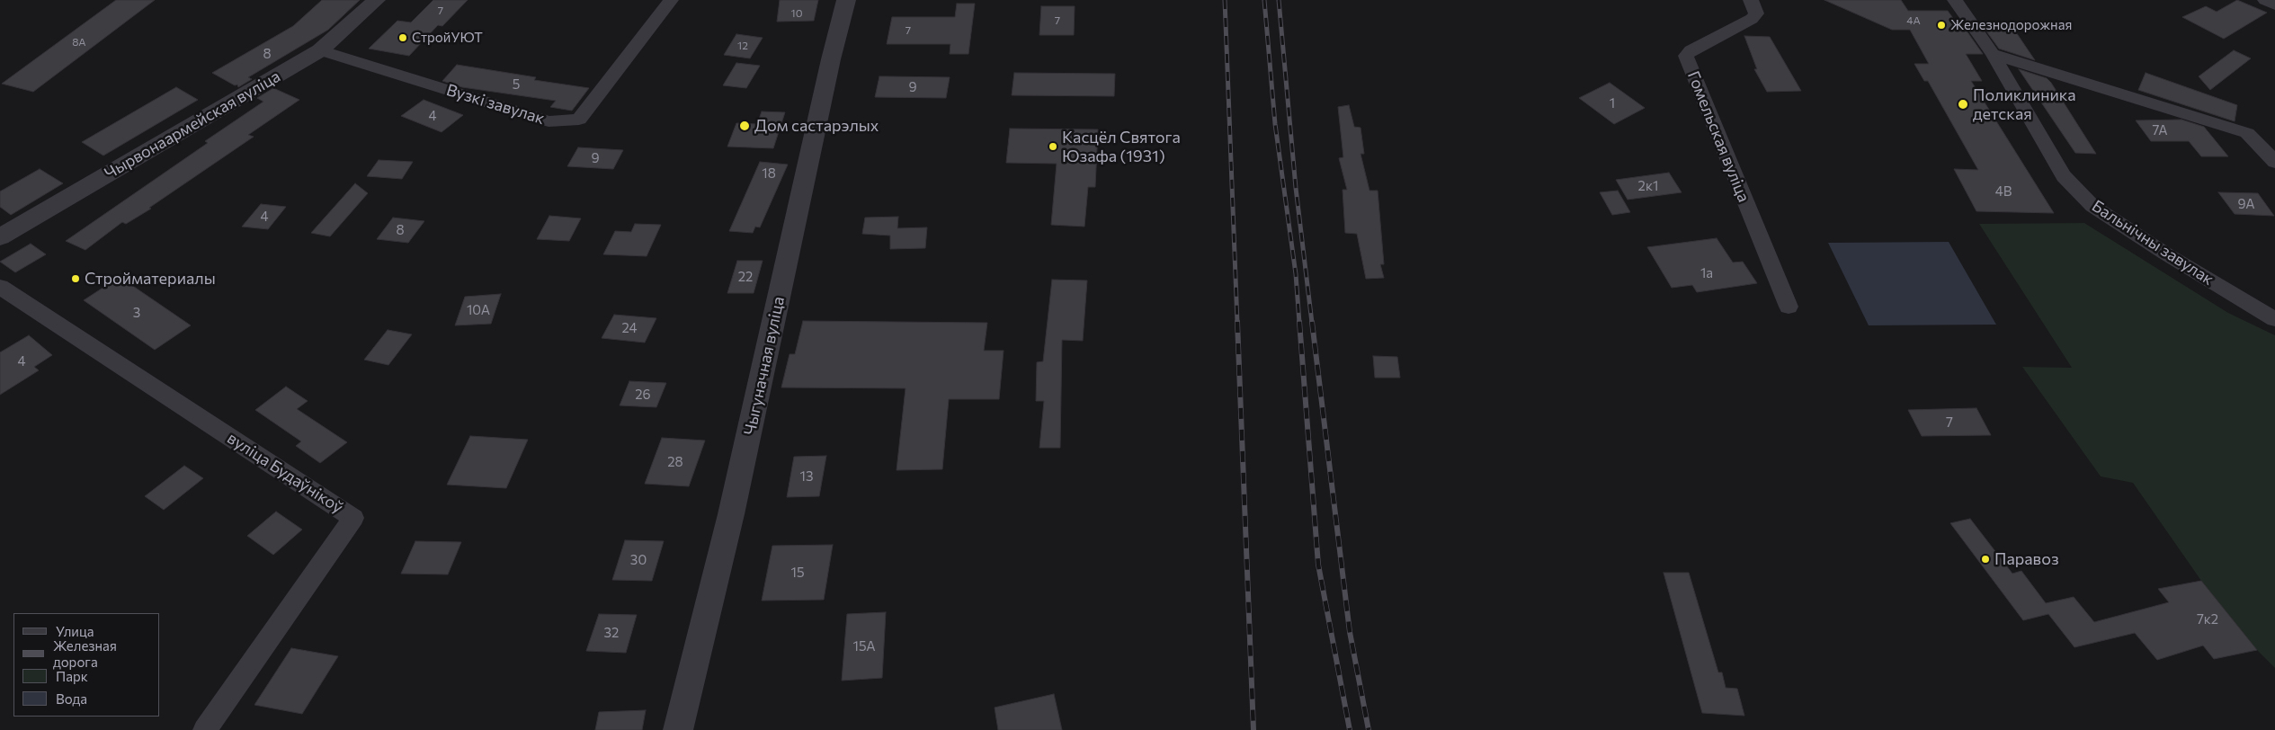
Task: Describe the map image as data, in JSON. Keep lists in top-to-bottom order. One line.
{"streets":{"street":["Вузкі завулак","Чырвонаармейская вуліца","Гомельская вуліца","Бальнічны завулак","Чыгуначная вуліца","вуліца Будаўнікоў"]},"crossings":[["Вузкі завулак","Чырвонаармейская вуліца"]],"places":["Железнодорожная","СтройУЮТ","Поликлиника детская","Дом састарэлых","Касцёл Святога Юзафа (1931)","Стройматериалы","Паравоз"],"house_numbers":["7","10","7","4А","7","8А","12","8","5","9","1","4","7А","9","18","2к1","4В","9А","4","8","1а","22","10А","3","24","4","26","7","28","13","30","15","7к2","32","15А"],"legend":["Улица","Железная дорога","Парк","Вода"]}
